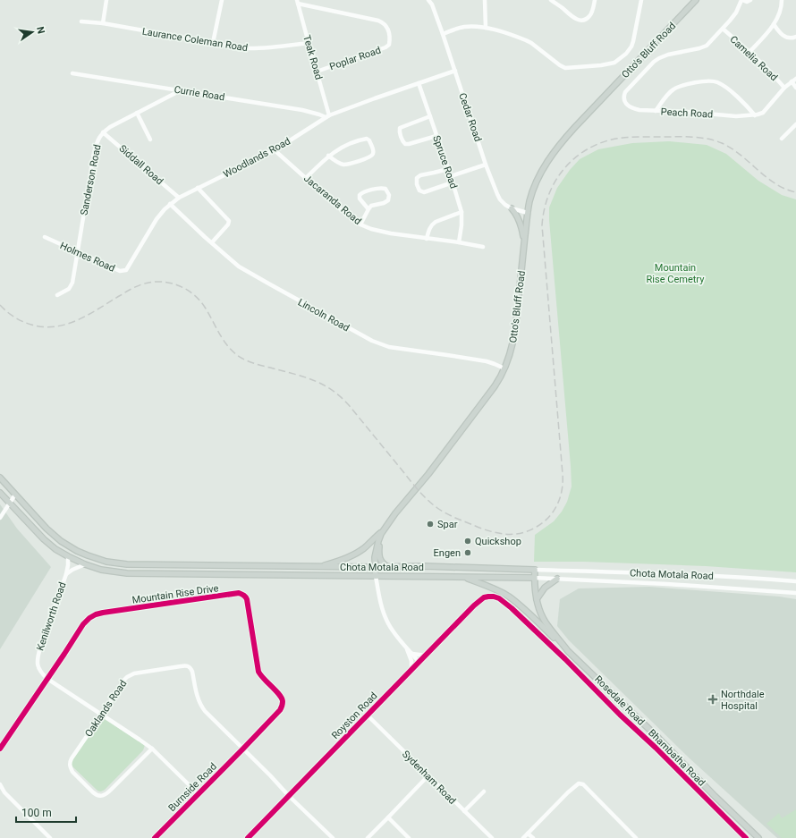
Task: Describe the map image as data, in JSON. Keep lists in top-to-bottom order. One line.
{"streets":{"main road":["Otto's Bluff Road","Chota Motala Road","Bhambatha Road"],"street":["Laurance Coleman Road","Teak Road","Poplar Road","Camelia Road","Currie Road","Peach Road","Cedar Road","Woodlands Road","Spruce Road","Siddall Road","Sanderson Road","Jacaranda Road","Holmes Road","Lincoln Road","Mountain Rise Drive","Kenilworth Road","Rosedale Road","Oaklands Road","Royston Road","Sydenham Road","Burnside Road"]},"crossings":[["Laurance Coleman Road","Teak Road"],["Otto's Bluff Road","Cedar Road"],["Otto's Bluff Road","Lincoln Road"],["Otto's Bluff Road","Chota Motala Road"],["Otto's Bluff Road","Royston Road"],["Teak Road","Poplar Road"],["Teak Road","Currie Road"],["Teak Road","Woodlands Road"],["Currie Road","Woodlands Road"],["Currie Road","Sanderson Road"],["Cedar Road","Woodlands Road"],["Woodlands Road","Spruce Road"],["Woodlands Road","Siddall Road"],["Woodlands Road","Jacaranda Road"],["Woodlands Road","Holmes Road"],["Woodlands Road","Lincoln Road"],["Spruce Road","Jacaranda Road"],["Siddall Road","Sanderson Road"],["Sanderson Road","Holmes Road"],["Chota Motala Road","Kenilworth Road"],["Chota Motala Road","Bhambatha Road"],["Mountain Rise Drive","Kenilworth Road"],["Mountain Rise Drive","Oaklands Road"],["Mountain Rise Drive","Burnside Road"],["Kenilworth Road","Oaklands Road"],["Kenilworth Road","Burnside Road"],["Rosedale Road","Royston Road"],["Oaklands Road","Royston Road"],["Oaklands Road","Burnside Road"],["Royston Road","Sydenham Road"]],"parks":["Mountain Rise Cemetry"],"places":{"other":["Spar","Quickshop","Engen"],"health":["Northdale Hospital"]},"scale_bar":"100 m","north":"right"}
